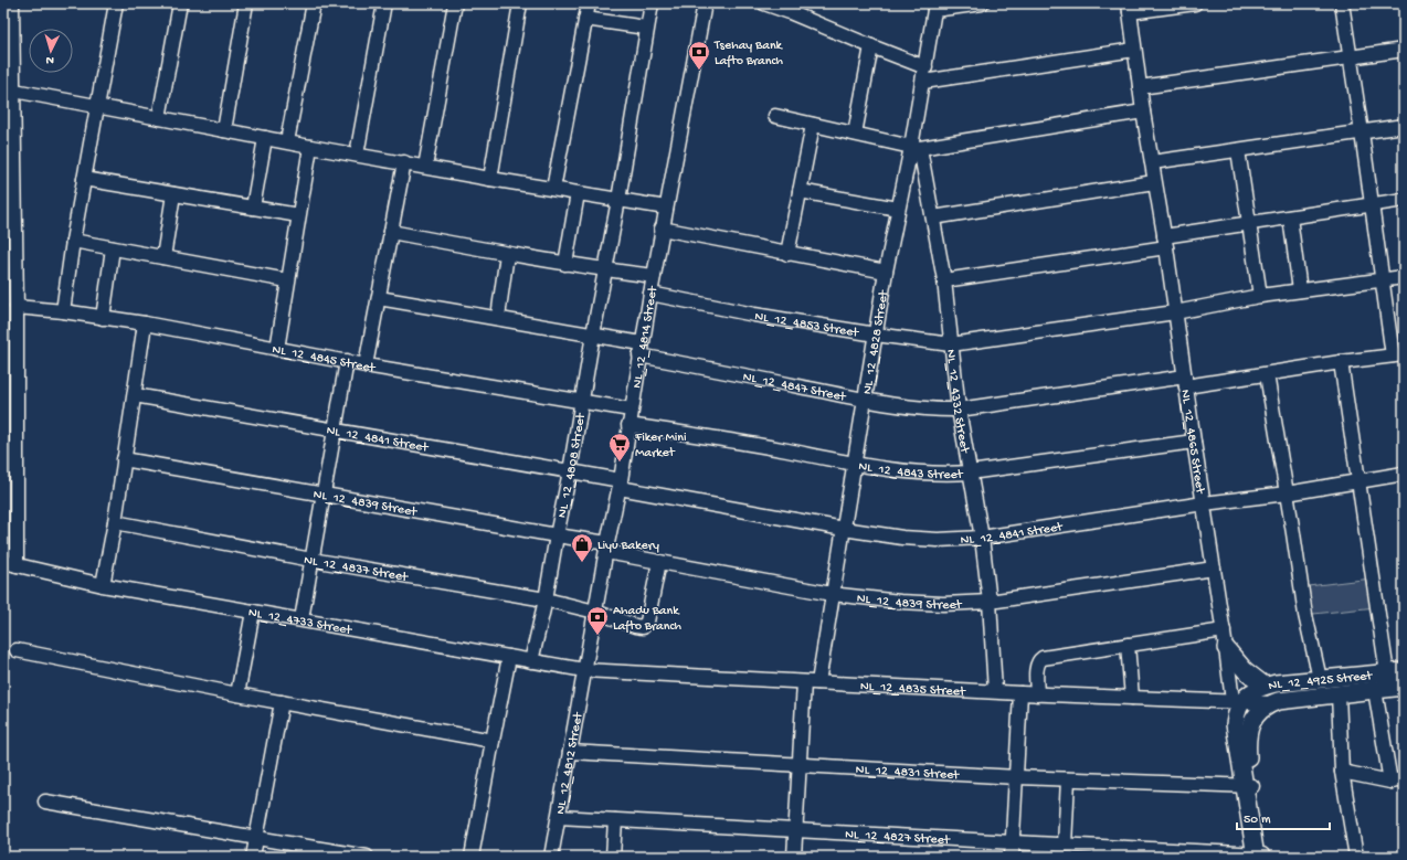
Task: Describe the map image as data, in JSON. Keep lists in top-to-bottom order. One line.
{"streets":{"main road":["NL_12_4925 Street"],"street":["NL_12_4853 Street","NL_12_4814 Street","NL_12_4828 Street","NL_12_4845 Street","NL_12_4847 Street","NL_12_4332 Street","NL_12_4841 Street","NL_12_4865 Street","NL_12_4808 Street","NL_12_4843 Street","NL_12_4839 Street","NL_12_4837 Street","NL_12_4733 Street","NL_12_4835 Street","NL_12_4812 Street","NL_12_4831 Street","NL_12_4827 Street"]},"crossings":[["NL_12_4853 Street","NL_12_4814 Street"],["NL_12_4853 Street","NL_12_4828 Street"],["NL_12_4853 Street","NL_12_4332 Street"],["NL_12_4853 Street","NL_12_4865 Street"],["NL_12_4814 Street","NL_12_4845 Street"],["NL_12_4814 Street","NL_12_4847 Street"],["NL_12_4814 Street","NL_12_4841 Street"],["NL_12_4814 Street","NL_12_4843 Street"],["NL_12_4814 Street","NL_12_4839 Street"],["NL_12_4814 Street","NL_12_4837 Street"],["NL_12_4814 Street","NL_12_4733 Street"],["NL_12_4814 Street","NL_12_4835 Street"],["NL_12_4814 Street","NL_12_4812 Street"],["NL_12_4828 Street","NL_12_4847 Street"],["NL_12_4828 Street","NL_12_4332 Street"],["NL_12_4828 Street","NL_12_4841 Street"],["NL_12_4828 Street","NL_12_4843 Street"],["NL_12_4828 Street","NL_12_4839 Street"],["NL_12_4828 Street","NL_12_4835 Street"],["NL_12_4845 Street","NL_12_4808 Street"],["NL_12_4847 Street","NL_12_4332 Street"],["NL_12_4847 Street","NL_12_4865 Street"],["NL_12_4847 Street","NL_12_4808 Street"],["NL_12_4332 Street","NL_12_4841 Street"],["NL_12_4332 Street","NL_12_4843 Street"],["NL_12_4332 Street","NL_12_4839 Street"],["NL_12_4332 Street","NL_12_4835 Street"],["NL_12_4841 Street","NL_12_4865 Street"],["NL_12_4841 Street","NL_12_4808 Street"],["NL_12_4865 Street","NL_12_4843 Street"],["NL_12_4865 Street","NL_12_4839 Street"],["NL_12_4865 Street","NL_12_4925 Street"],["NL_12_4865 Street","NL_12_4835 Street"],["NL_12_4808 Street","NL_12_4839 Street"],["NL_12_4808 Street","NL_12_4837 Street"],["NL_12_4808 Street","NL_12_4733 Street"],["NL_12_4839 Street","NL_12_4837 Street"],["NL_12_4733 Street","NL_12_4835 Street"],["NL_12_4733 Street","NL_12_4812 Street"],["NL_12_4925 Street","NL_12_4835 Street"],["NL_12_4835 Street","NL_12_4812 Street"],["NL_12_4812 Street","NL_12_4831 Street"],["NL_12_4812 Street","NL_12_4827 Street"]],"places":{"bank":["Tsehay Bank Lafto Branch","Ahadu Bank Lafto Branch"],"supermarket":["Fiker Mini Market"],"shop":["Liyu Bakery"]},"scale_bar":"50 m","north":"bottom"}
